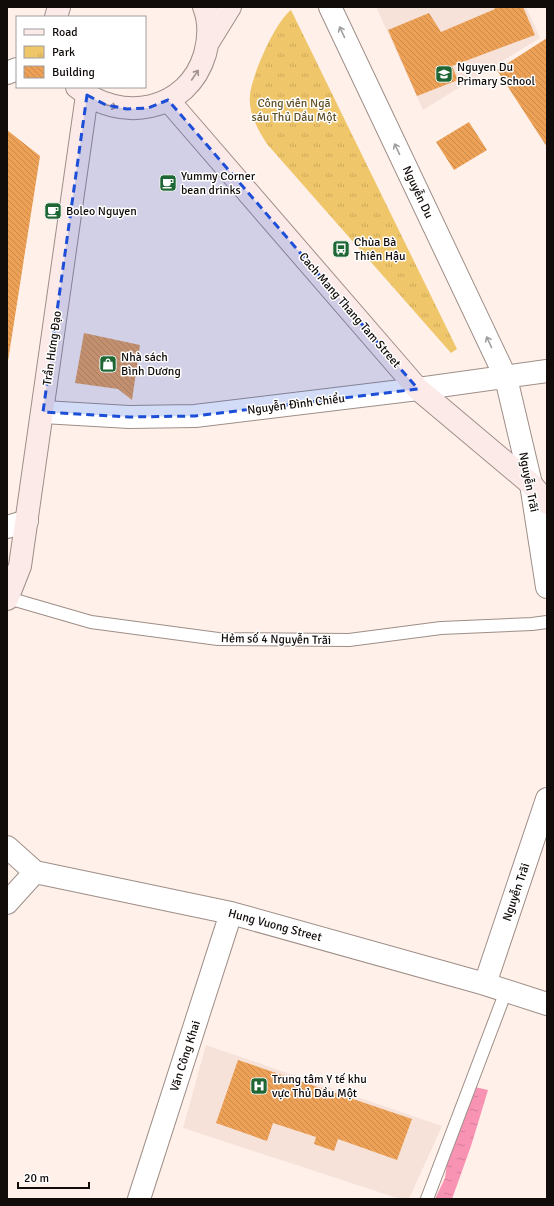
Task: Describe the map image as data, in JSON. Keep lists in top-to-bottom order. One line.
{"streets":{"main road":["Cach Mang Thang Tam Street","Trần Hưng Đạo"],"street":["Nguyễn Du","Nguyễn Đình Chiểu","Nguyễn Trãi","Hung Vuong Street","Văn Công Khai"],"lane":["Hẻm số 4 Nguyễn Trãi"]},"crossings":[["Nguyễn Du","Nguyễn Đình Chiểu"],["Nguyễn Du","Nguyễn Trãi"],["Cach Mang Thang Tam Street","Nguyễn Đình Chiểu"],["Cach Mang Thang Tam Street","Nguyễn Trãi"],["Trần Hưng Đạo","Nguyễn Đình Chiểu"],["Trần Hưng Đạo","Hẻm số 4 Nguyễn Trãi"],["Nguyễn Đình Chiểu","Nguyễn Trãi"],["Nguyễn Trãi","Hung Vuong Street"],["Hung Vuong Street","Văn Công Khai"]],"one_way":["Nguyễn Du"],"parks":["Công viên Ngã sáu Thủ Dầu Một"],"places":{"school or university":["Nguyen Du Primary School"],"cafe":["Yummy Corner bean drinks","Boleo Nguyen"],"bus stop":["Chùa Bà Thiên Hậu"],"shop":["Nhà sách Bình Dương"],"hospital":["Trung tâm Y tế khu vực Thủ Dầu Một"]},"legend":["Road","Park","Building"],"scale_bar":"20 m"}
